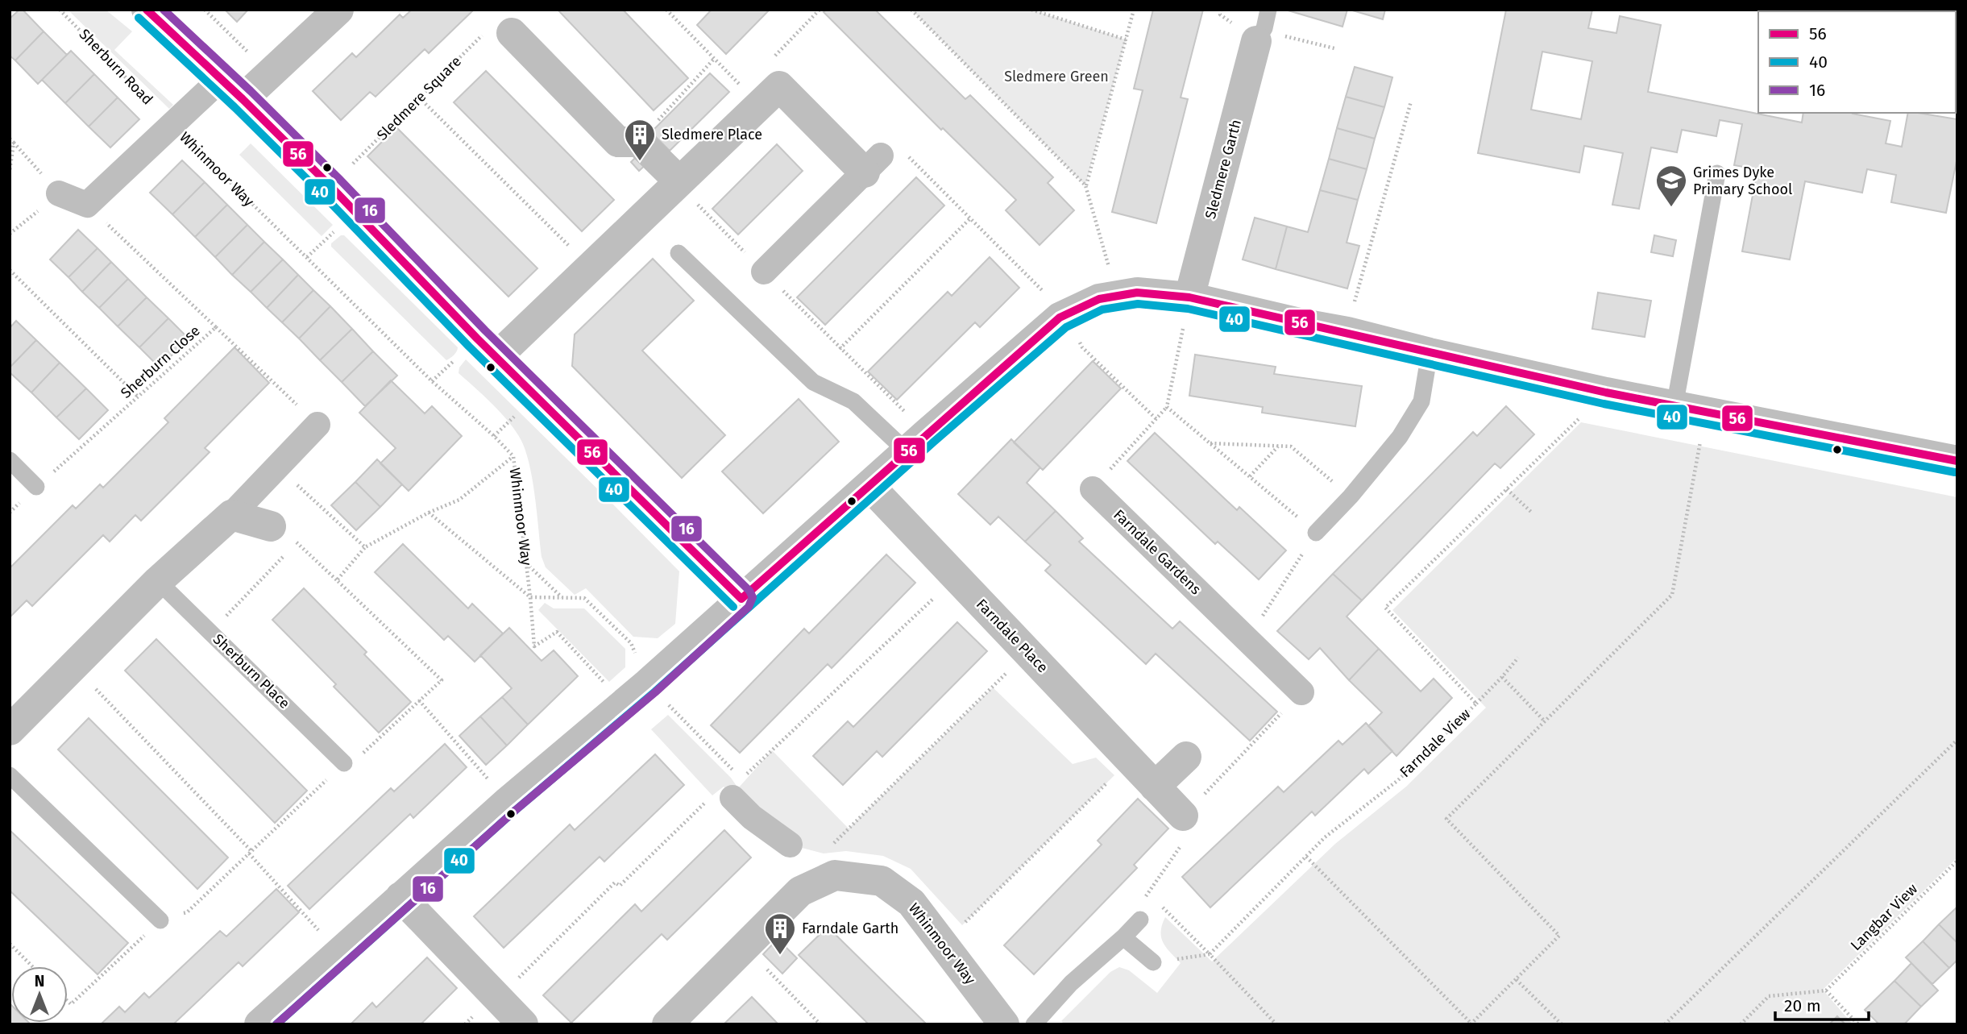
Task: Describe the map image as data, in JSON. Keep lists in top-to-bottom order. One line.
{"streets":{"street":["Whinmoor Way","Sledmere Garth","Farndale Gardens","Farndale Place"],"lane":["Sherburn Place"],"path":["Sherburn Road","Sledmere Square","Sherburn Close","Farndale View","Langbar View"]},"crossings":[["Sherburn Road","Whinmoor Way"]],"parks":["Sledmere Green"],"places":{"building":["Sledmere Place","Farndale Garth"],"school or university":["Grimes Dyke Primary School"]},"lines":["transit line 56","transit line 16","transit line 40"],"legend":["56","40","16"],"scale_bar":"20 m","north":"top"}
